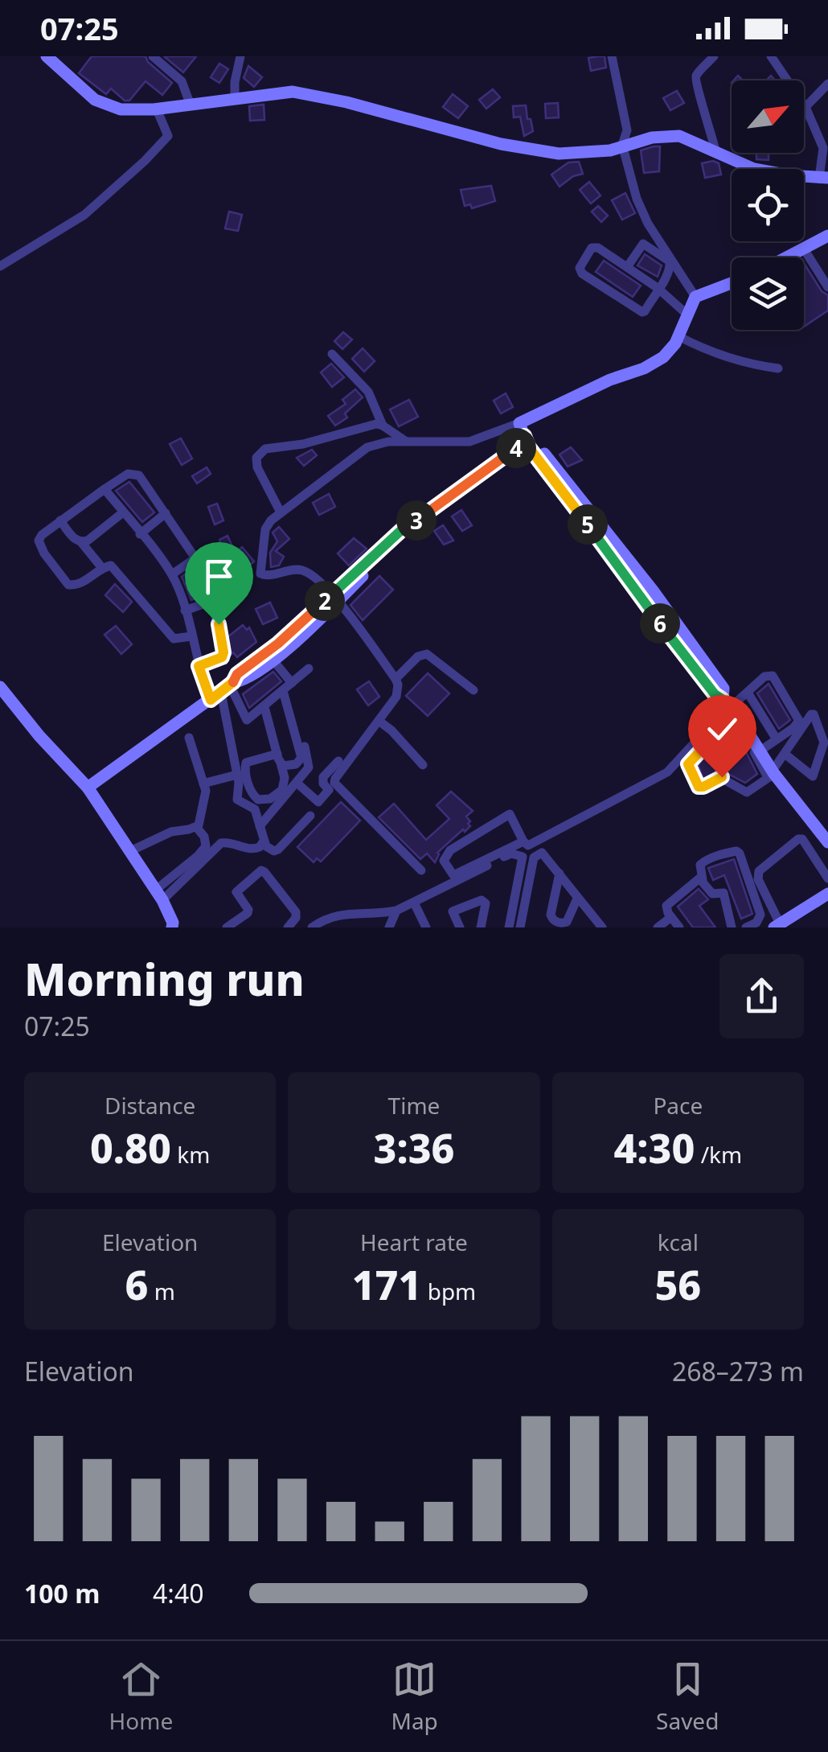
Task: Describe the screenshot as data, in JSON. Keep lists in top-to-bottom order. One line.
{"north":"top right","page":{"status":"07:25","pins":["4","3","5","2","6"],"heading":["Morning run","07:25"],"stats":[["Distance","0.80 km"],["Time","3:36"],["Pace","4:30 /km"],["Elevation","6 m"],["Heart rate","171 bpm"],["kcal","56"]],"chart":["Elevation","268–273 m"],"list":[{"name":"100 m","note":"4:40"}],"tabs":["Home","Map","Saved"]}}
